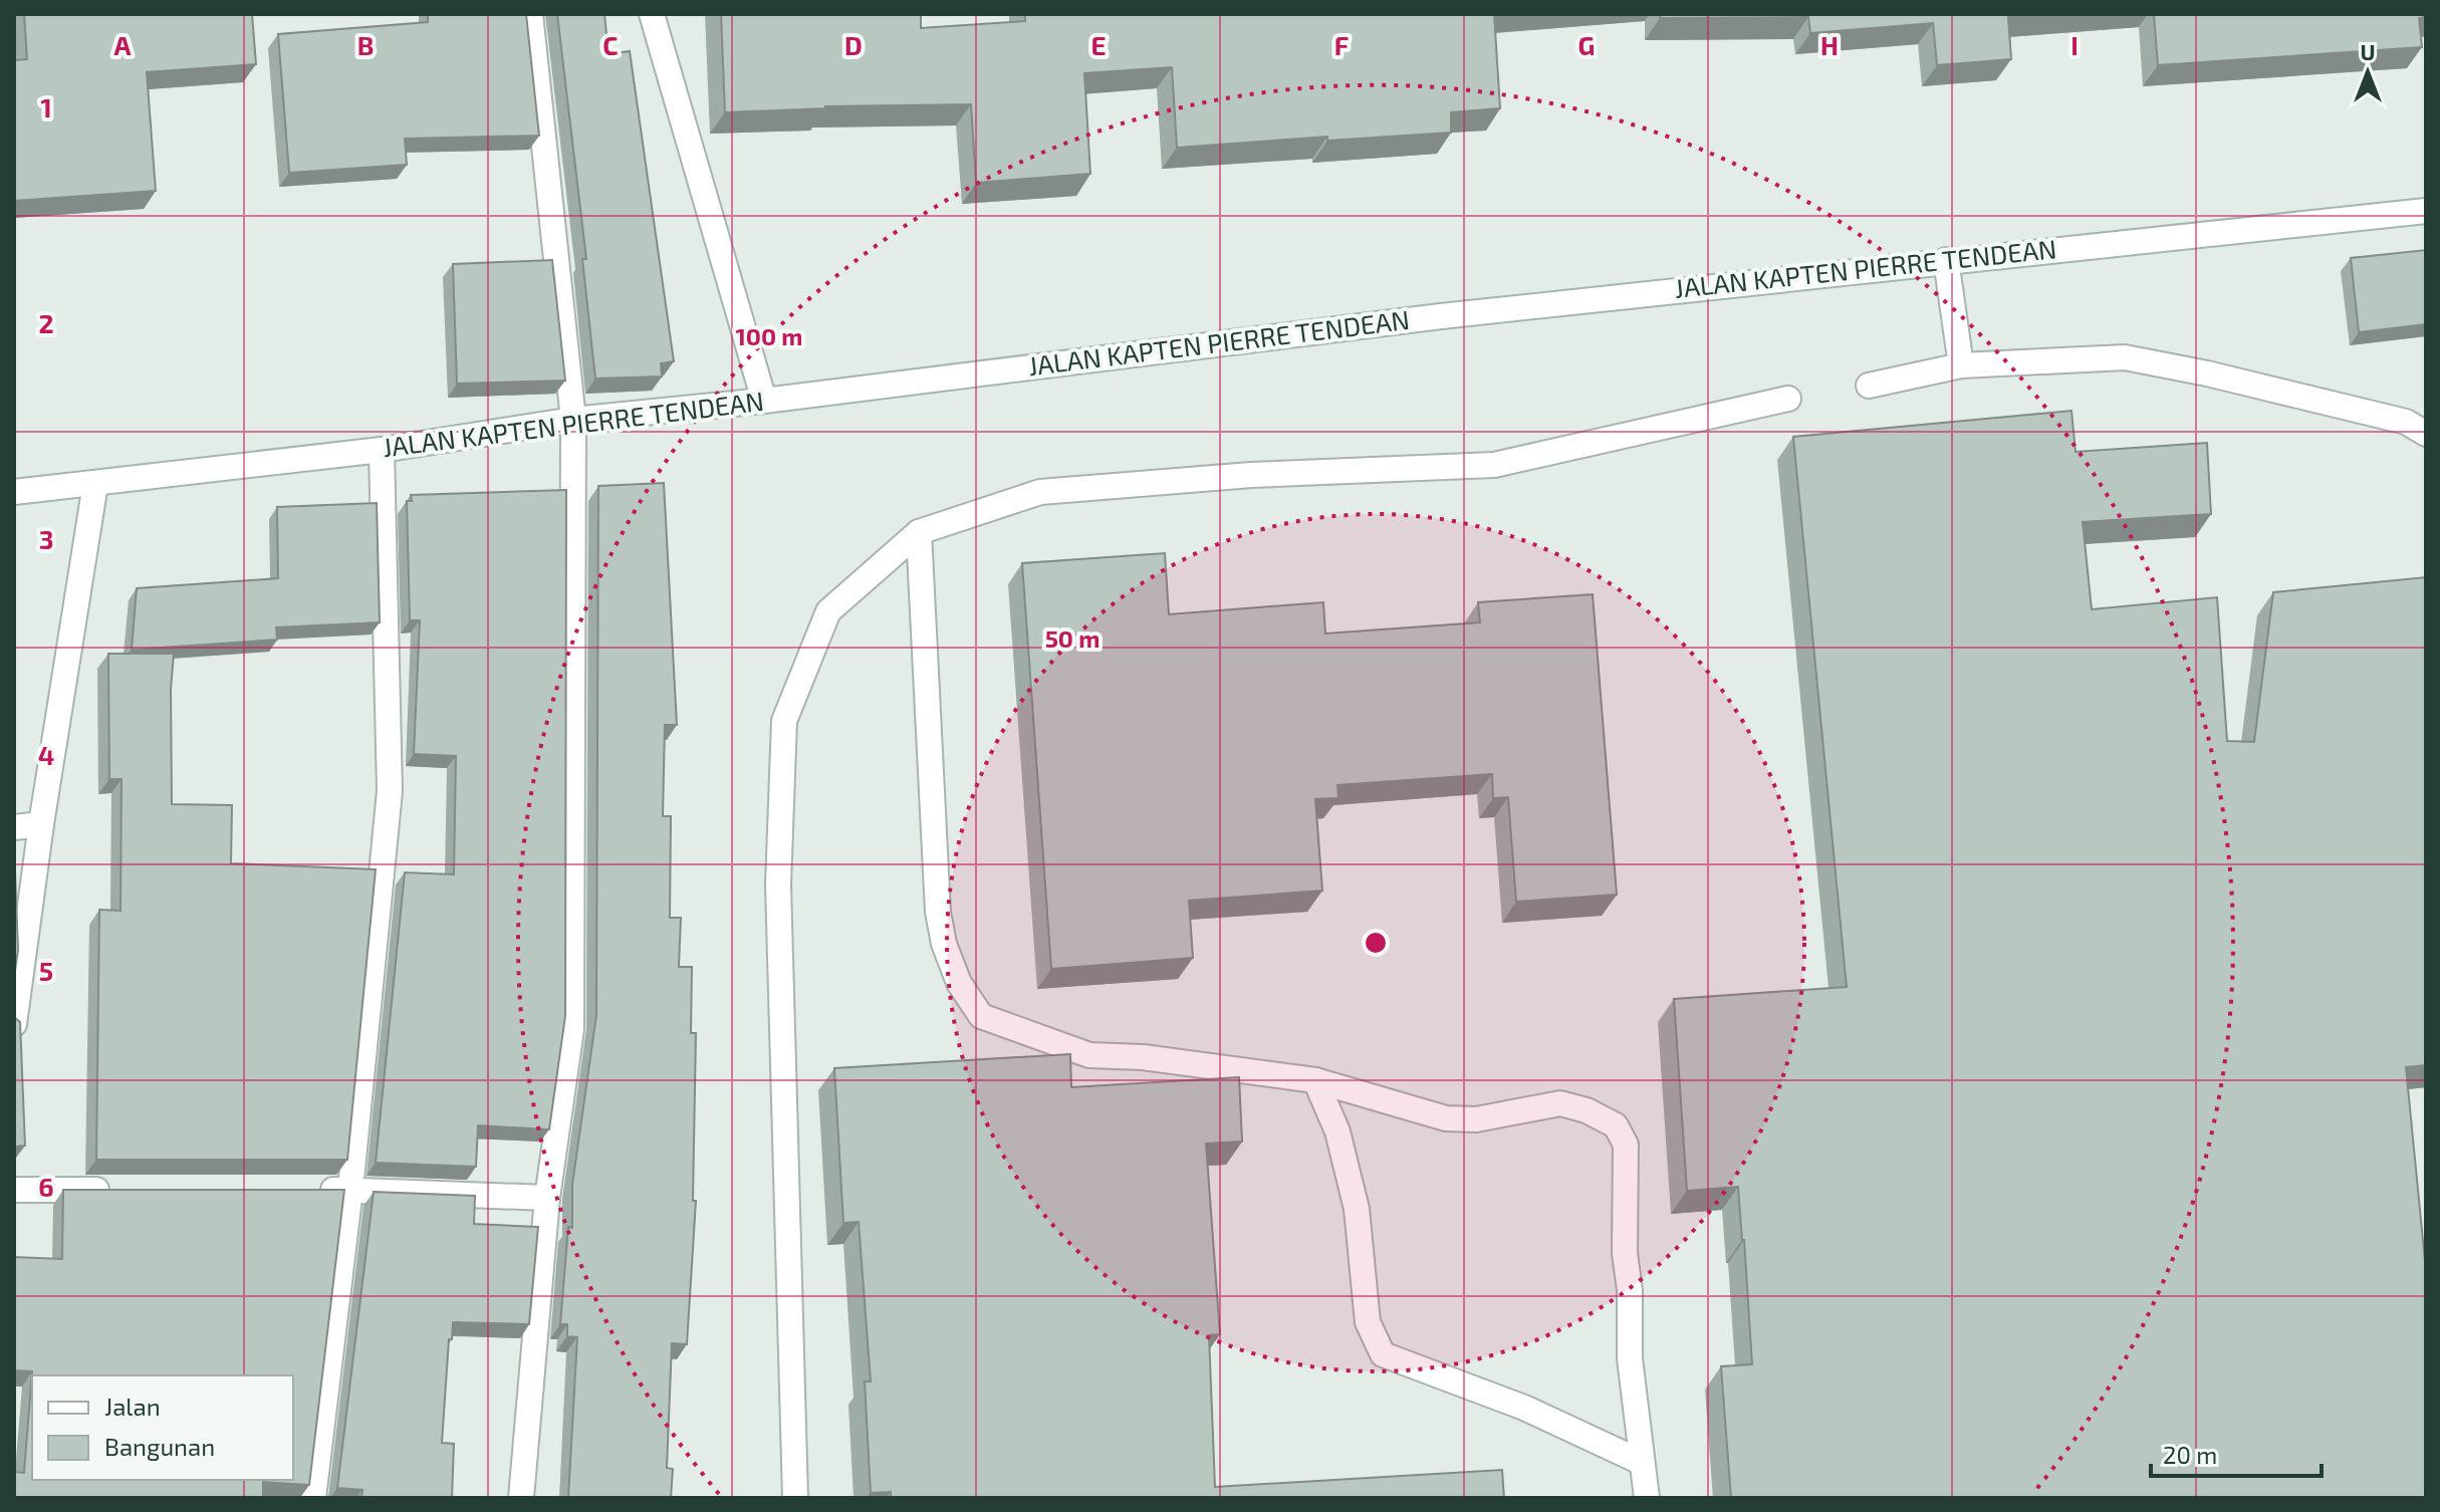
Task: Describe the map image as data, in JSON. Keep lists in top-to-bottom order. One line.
{"streets":{"street":["JALAN KAPTEN PIERRE TENDEAN"]},"legend":["Jalan","Bangunan"],"scale_bar":"20 m","north":"top","grid":{"columns":["A","B","C","D","E","F","G","H","I"],"rows":["1","2","3","4","5","6"]},"rings":["100 m","50 m"]}
